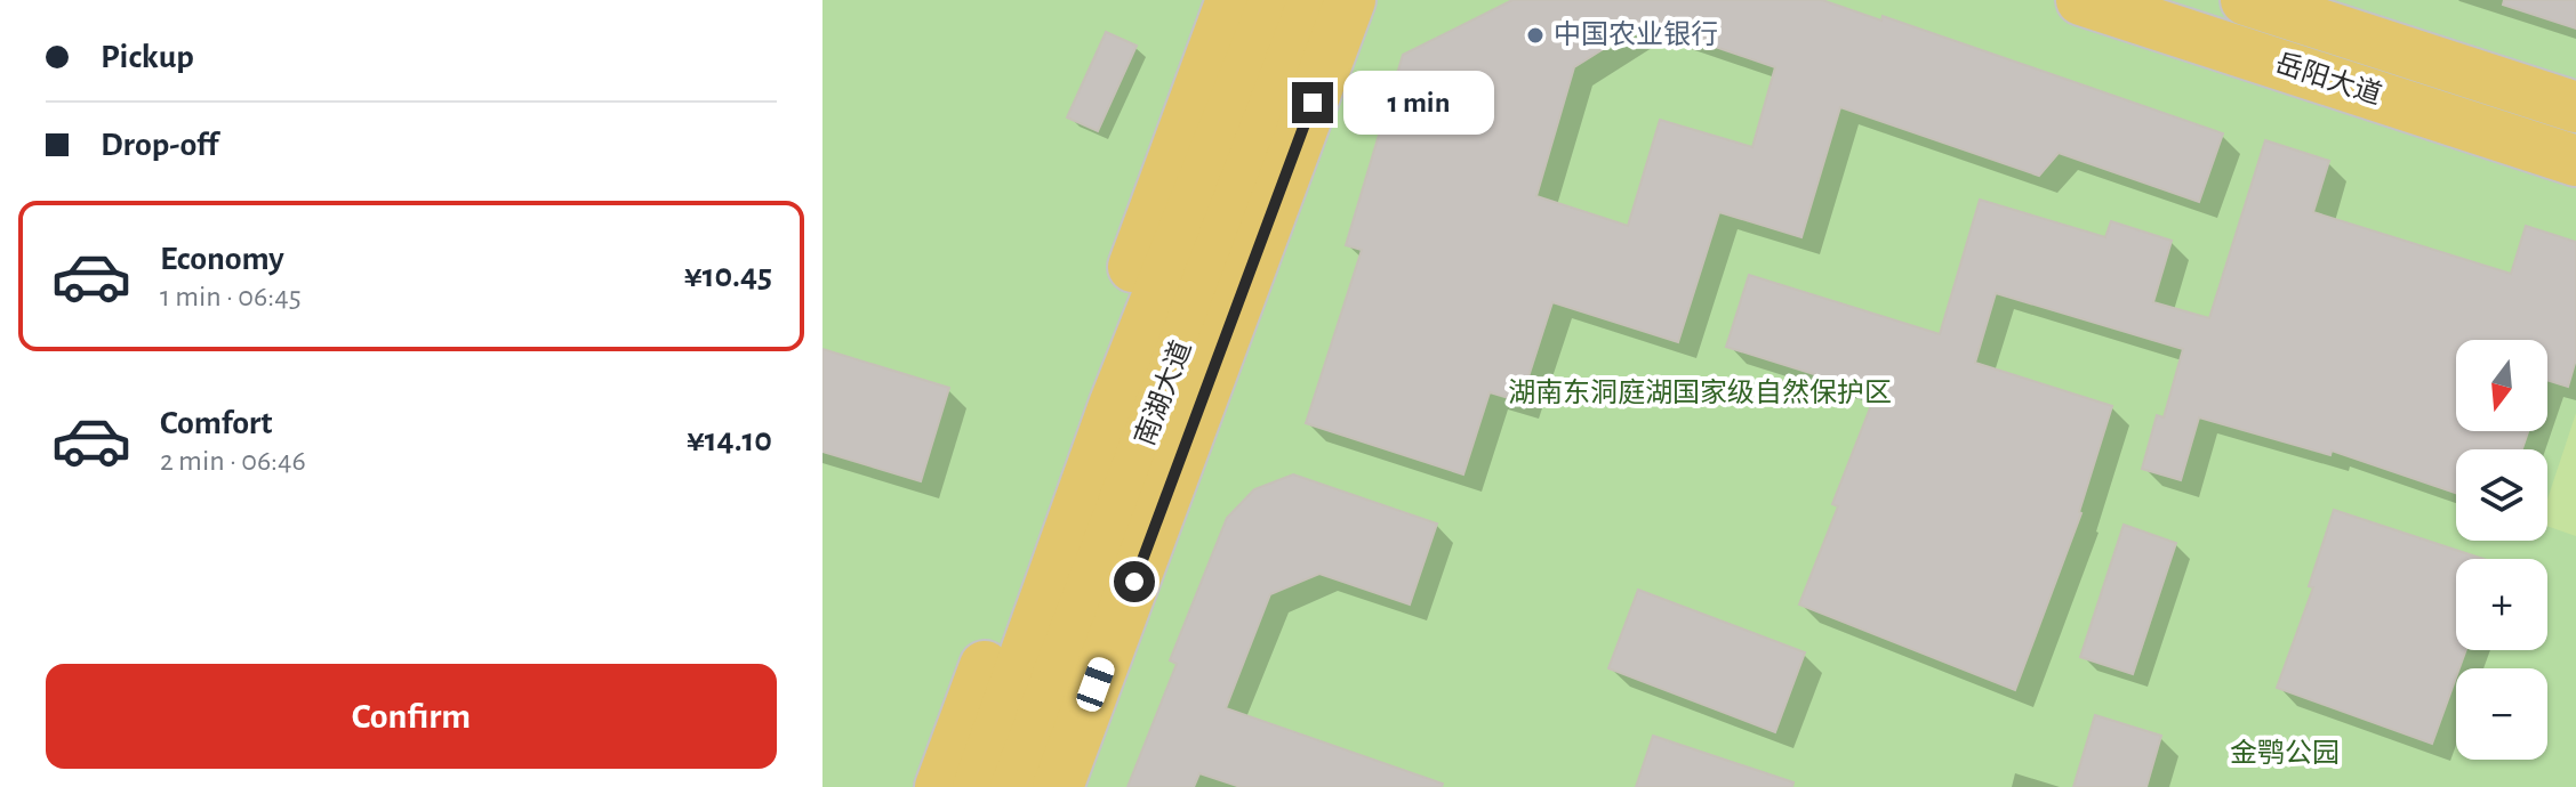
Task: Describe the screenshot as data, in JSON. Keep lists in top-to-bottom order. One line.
{"streets":{"main road":["岳阳大道","南湖大道"]},"parks":["湖南东洞庭湖国家级自然保护区","金鹗公园"],"places":["中国农业银行"],"north":"bottom","page":{"banner":["Pickup","Drop-off"],"bubble":"1 min","list":[{"name":"Economy","note":"1 min · 06:45","value":"¥10.45"},{"name":"Comfort","note":"2 min · 06:46","value":"¥14.10"}],"map_buttons":["+","−"],"buttons":"Confirm"}}
